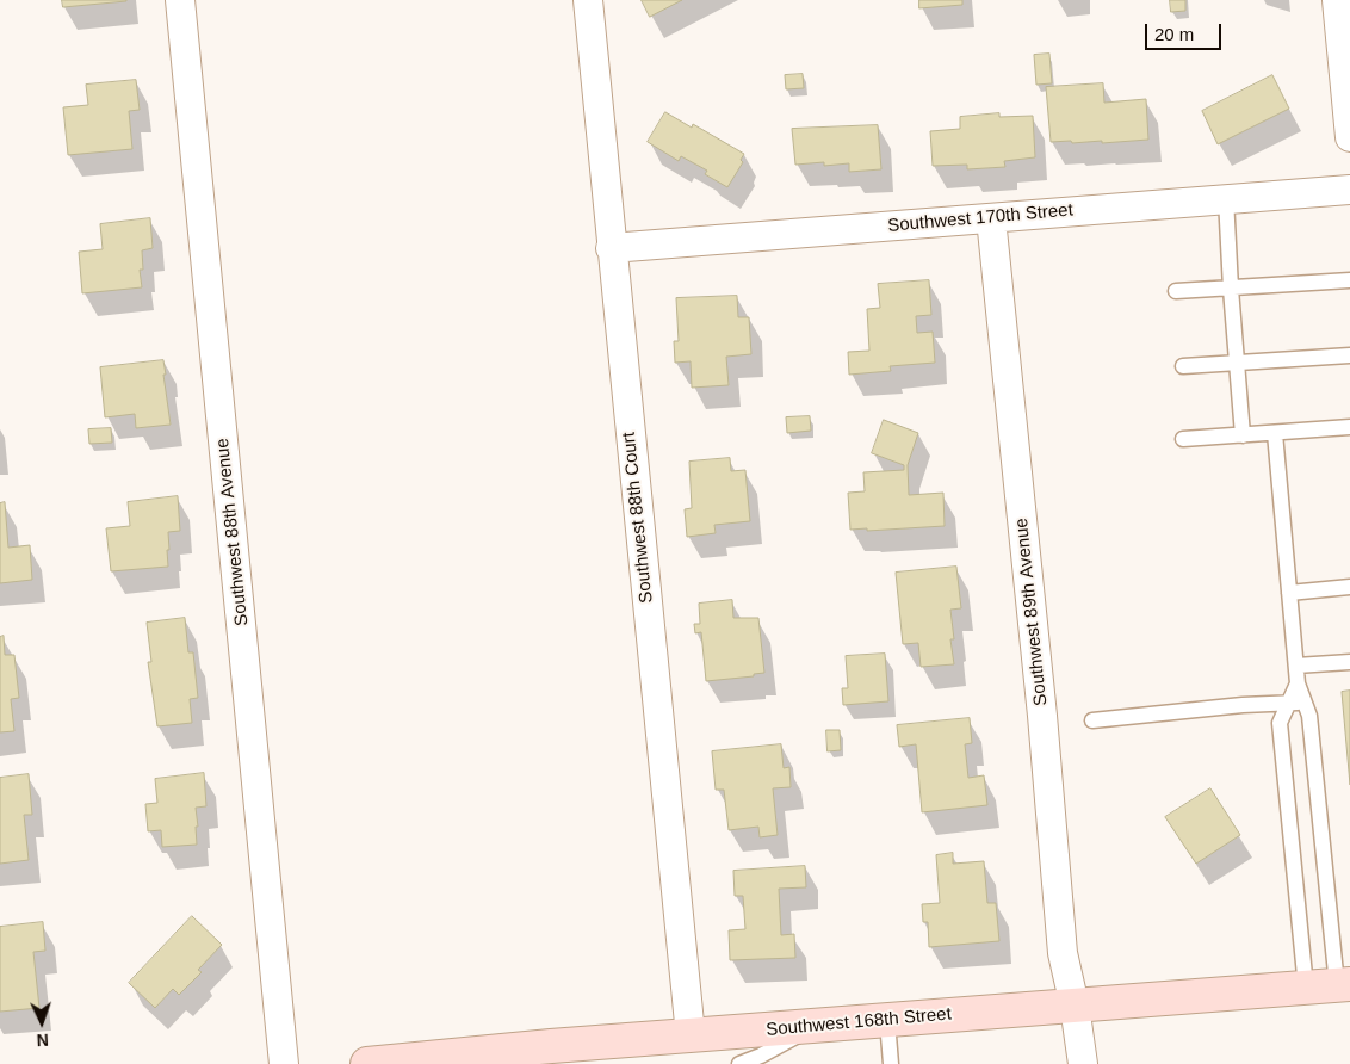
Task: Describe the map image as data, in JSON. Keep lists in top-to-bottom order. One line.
{"streets":{"street":["Southwest 170th Street","Southwest 88th Court","Southwest 88th Avenue","Southwest 89th Avenue","Southwest 168th Street"]},"crossings":[["Southwest 170th Street","Southwest 88th Court"],["Southwest 170th Street","Southwest 89th Avenue"],["Southwest 88th Court","Southwest 168th Street"],["Southwest 89th Avenue","Southwest 168th Street"]],"scale_bar":"20 m","north":"bottom"}
